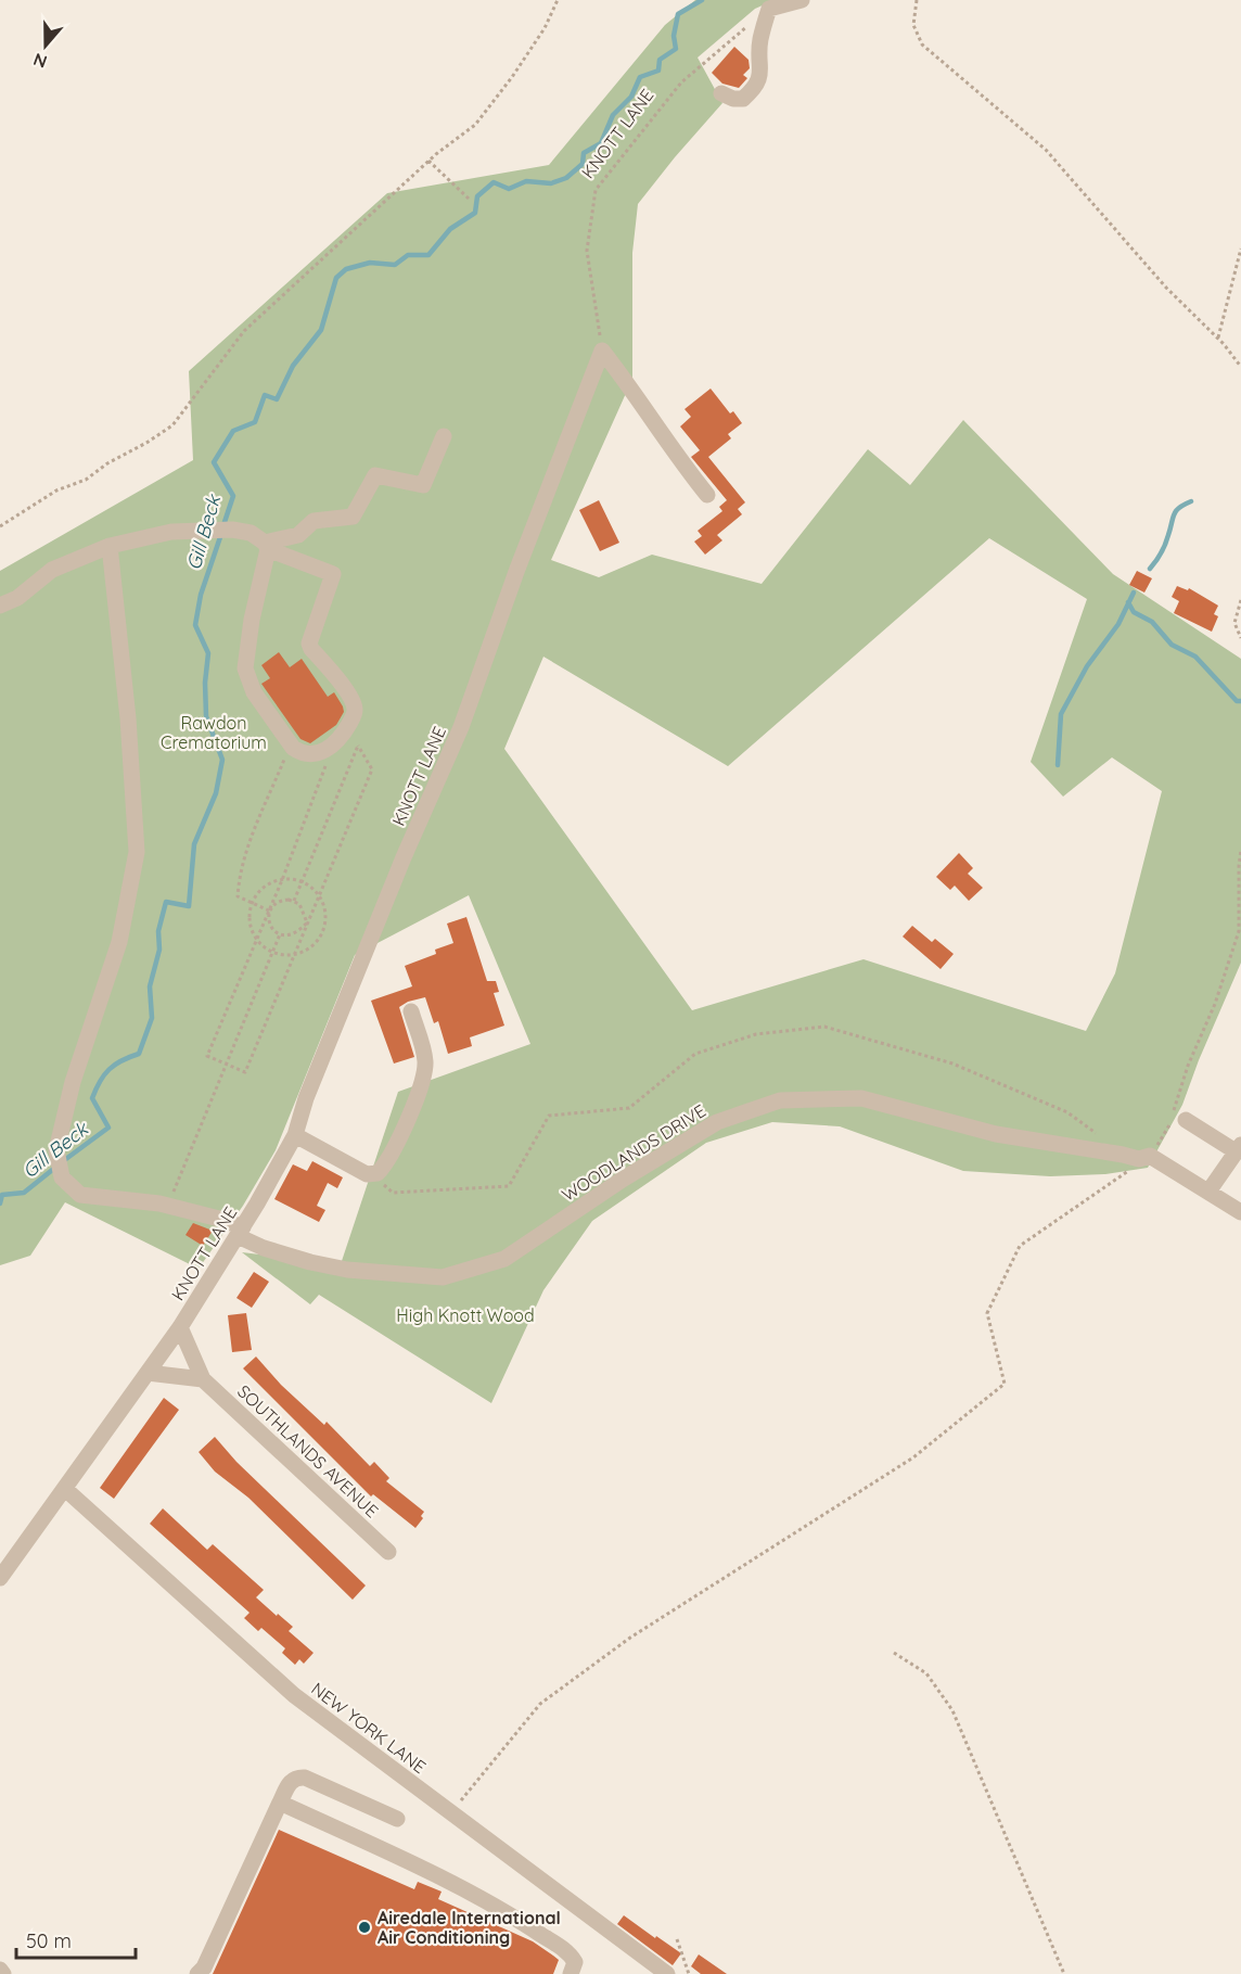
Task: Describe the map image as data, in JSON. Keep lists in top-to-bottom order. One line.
{"streets":{"street":["KNOTT LANE","WOODLANDS DRIVE","SOUTHLANDS AVENUE","NEW YORK LANE"]},"crossings":[["KNOTT LANE","WOODLANDS DRIVE"],["KNOTT LANE","SOUTHLANDS AVENUE"],["KNOTT LANE","NEW YORK LANE"]],"water":["Gill Beck"],"parks":["Rawdon Crematorium","High Knott Wood"],"places":["Airedale International Air Conditioning"],"scale_bar":"50 m","north":"bottom"}
